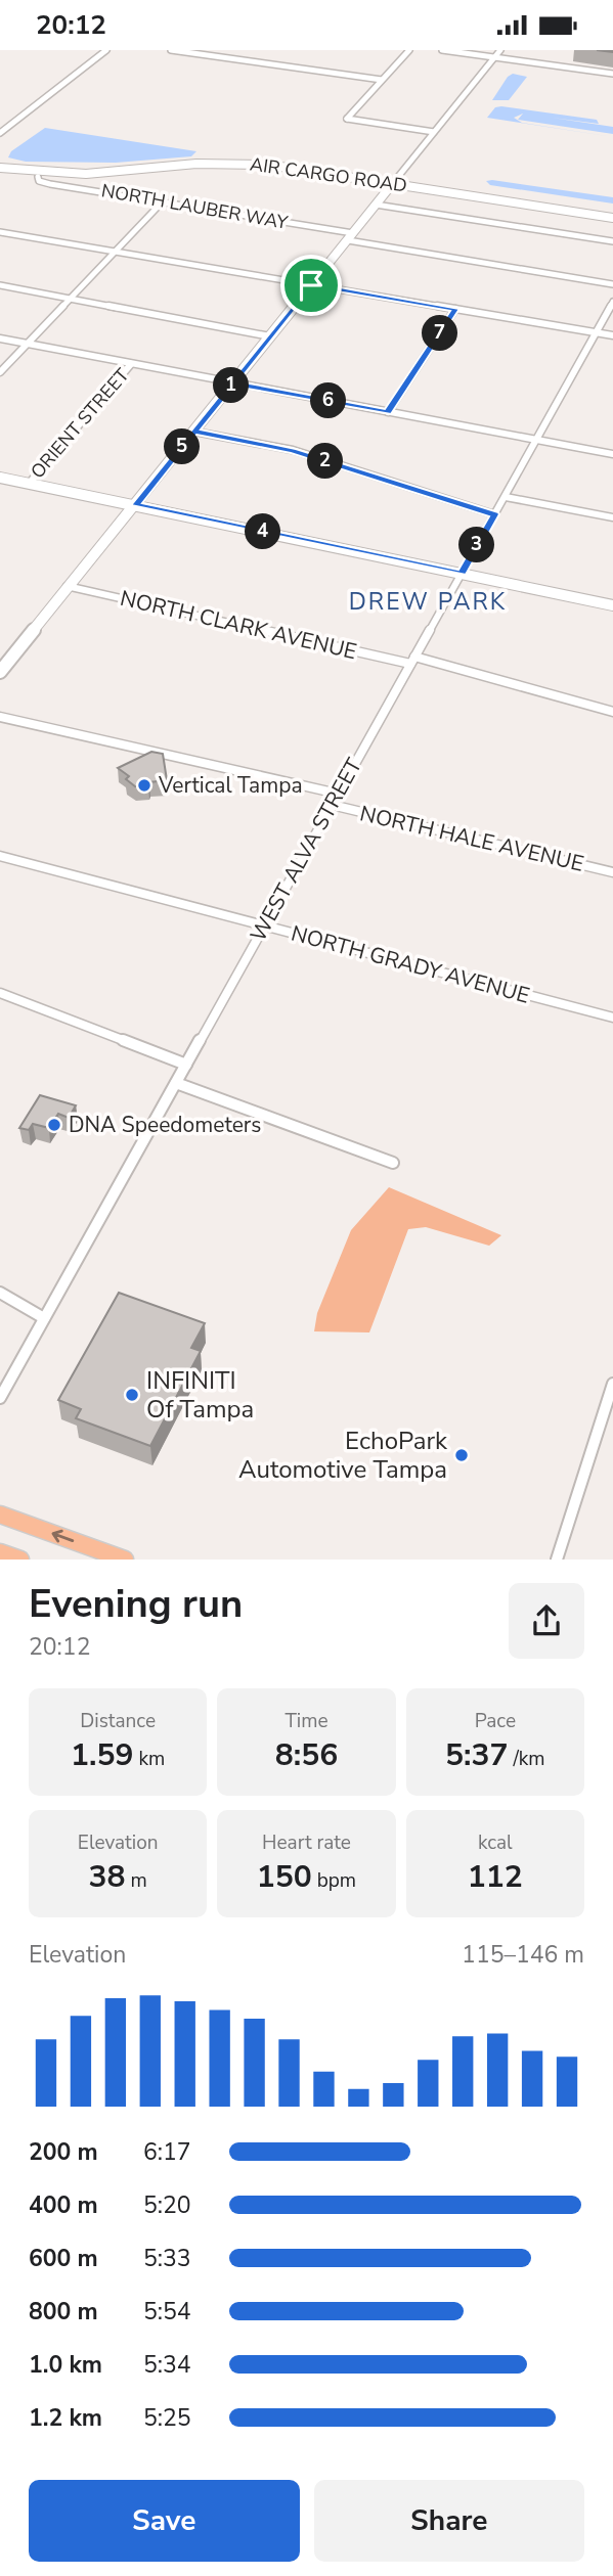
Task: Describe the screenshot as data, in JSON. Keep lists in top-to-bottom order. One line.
{"streets":{"street":["AIR CARGO ROAD","NORTH LAUBER WAY","ORIENT STREET","NORTH CLARK AVENUE","NORTH HALE AVENUE","WEST ALVA STREET","NORTH GRADY AVENUE"]},"crossings":[["AIR CARGO ROAD","NORTH LAUBER WAY"],["NORTH CLARK AVENUE","WEST ALVA STREET"],["NORTH HALE AVENUE","WEST ALVA STREET"],["WEST ALVA STREET","NORTH GRADY AVENUE"]],"districts":["DREW PARK"],"places":["Vertical Tampa","DNA Speedometers","INFINITI Of Tampa","EchoPark Automotive Tampa"],"page":{"status":"20:12","pins":["7","1","6","5","2","4","3"],"heading":["Evening run","20:12"],"stats":[["Distance","1.59 km"],["Time","8:56"],["Pace","5:37 /km"],["Elevation","38 m"],["Heart rate","150 bpm"],["kcal","112"]],"chart":["Elevation","115–146 m"],"list":[{"name":"200 m","note":"6:17"},{"name":"400 m","note":"5:20"},{"name":"600 m","note":"5:33"},{"name":"800 m","note":"5:54"},{"name":"1.0 km","note":"5:34"},{"name":"1.2 km","note":"5:25"}],"buttons":["Save","Share"]}}
